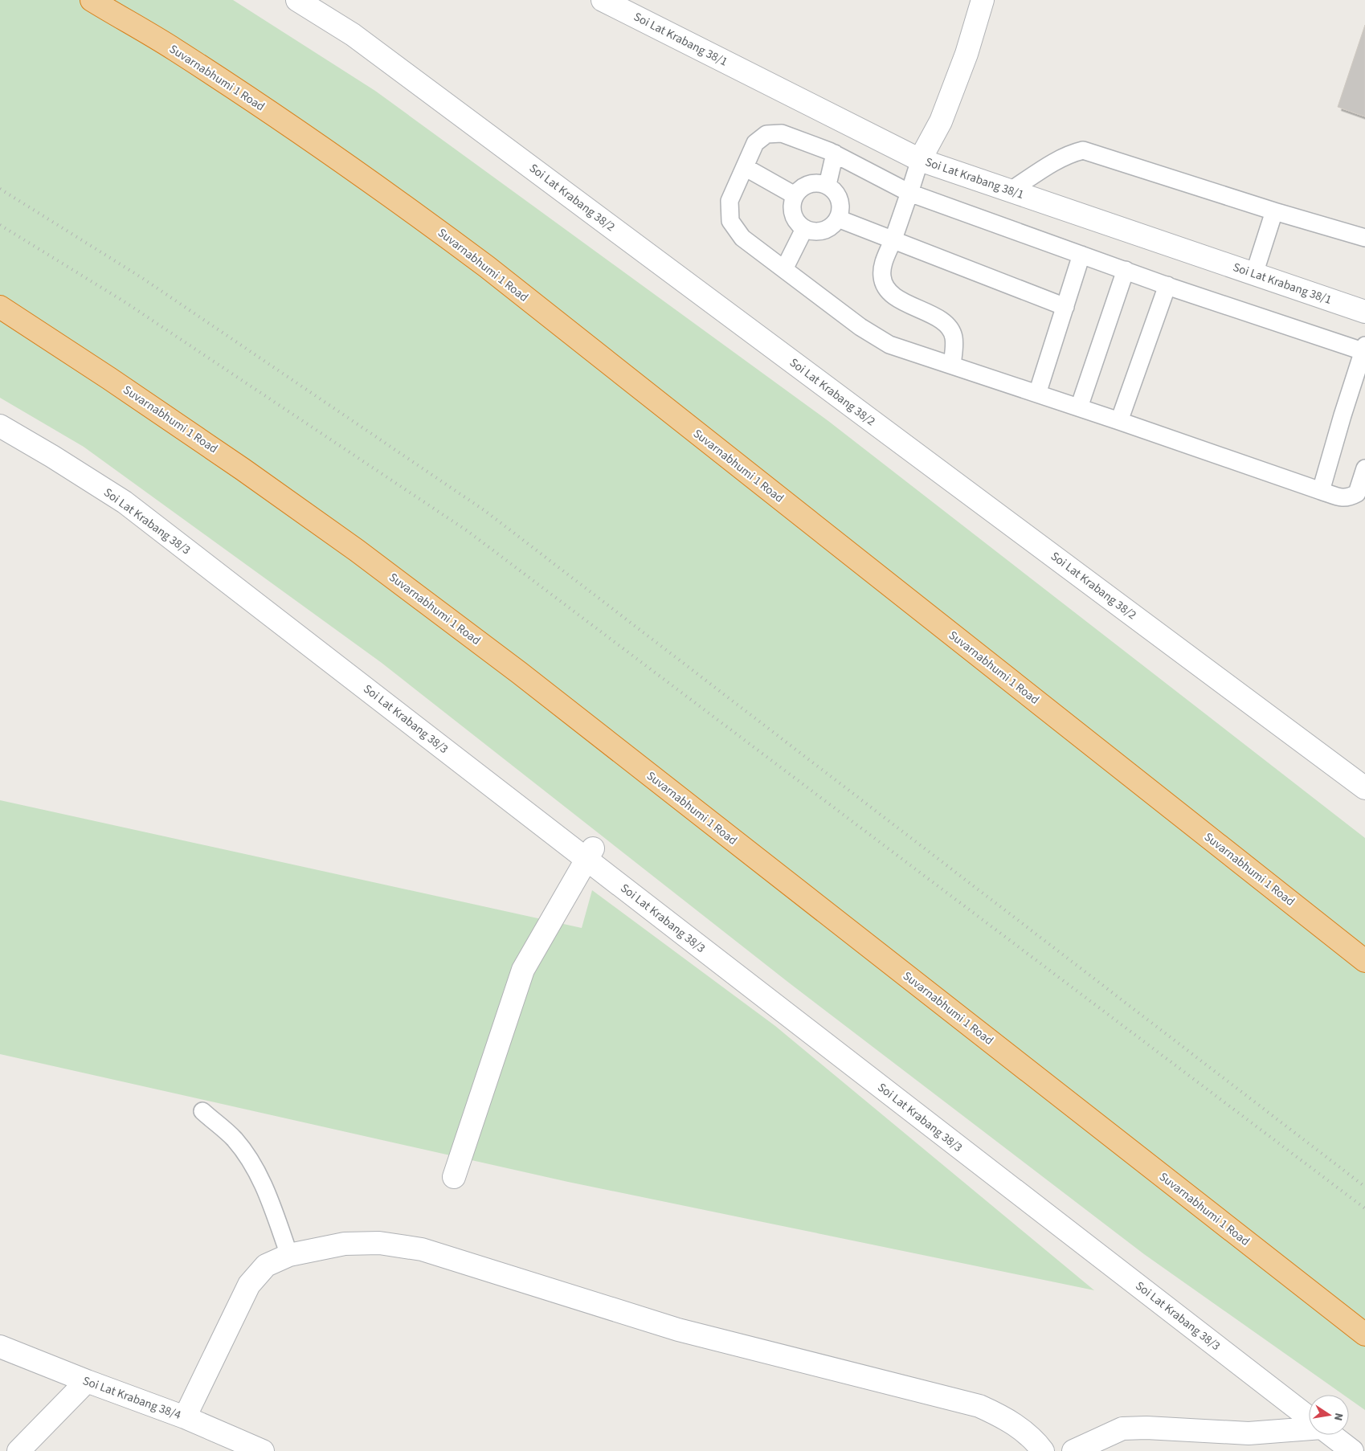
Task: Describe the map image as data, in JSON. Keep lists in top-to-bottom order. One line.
{"streets":{"highway":["Suvarnabhumi 1 Road"],"street":["Soi Lat Krabang 38/1","Soi Lat Krabang 38/2","Soi Lat Krabang 38/3","Soi Lat Krabang 38/4"]},"north":"right"}
